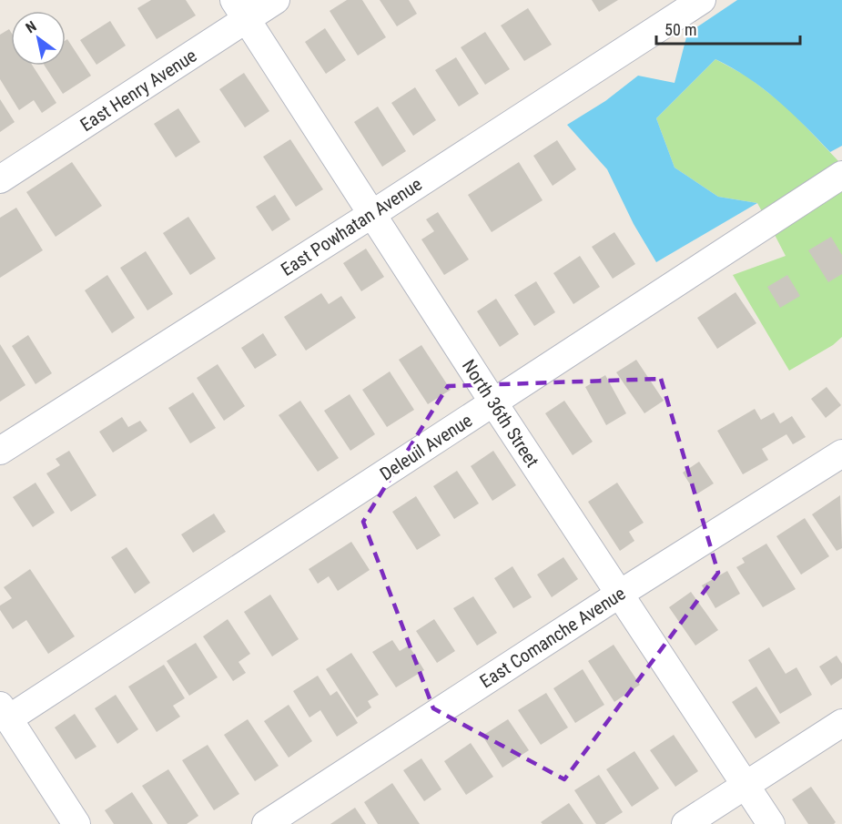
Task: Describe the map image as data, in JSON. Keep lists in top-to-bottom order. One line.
{"streets":{"street":["East Henry Avenue","East Powhatan Avenue","North 36th Street","Deleuil Avenue","East Comanche Avenue"]},"crossings":[["East Henry Avenue","North 36th Street"],["East Powhatan Avenue","North 36th Street"],["North 36th Street","Deleuil Avenue"],["North 36th Street","East Comanche Avenue"]],"scale_bar":"50 m","north":"top left"}
